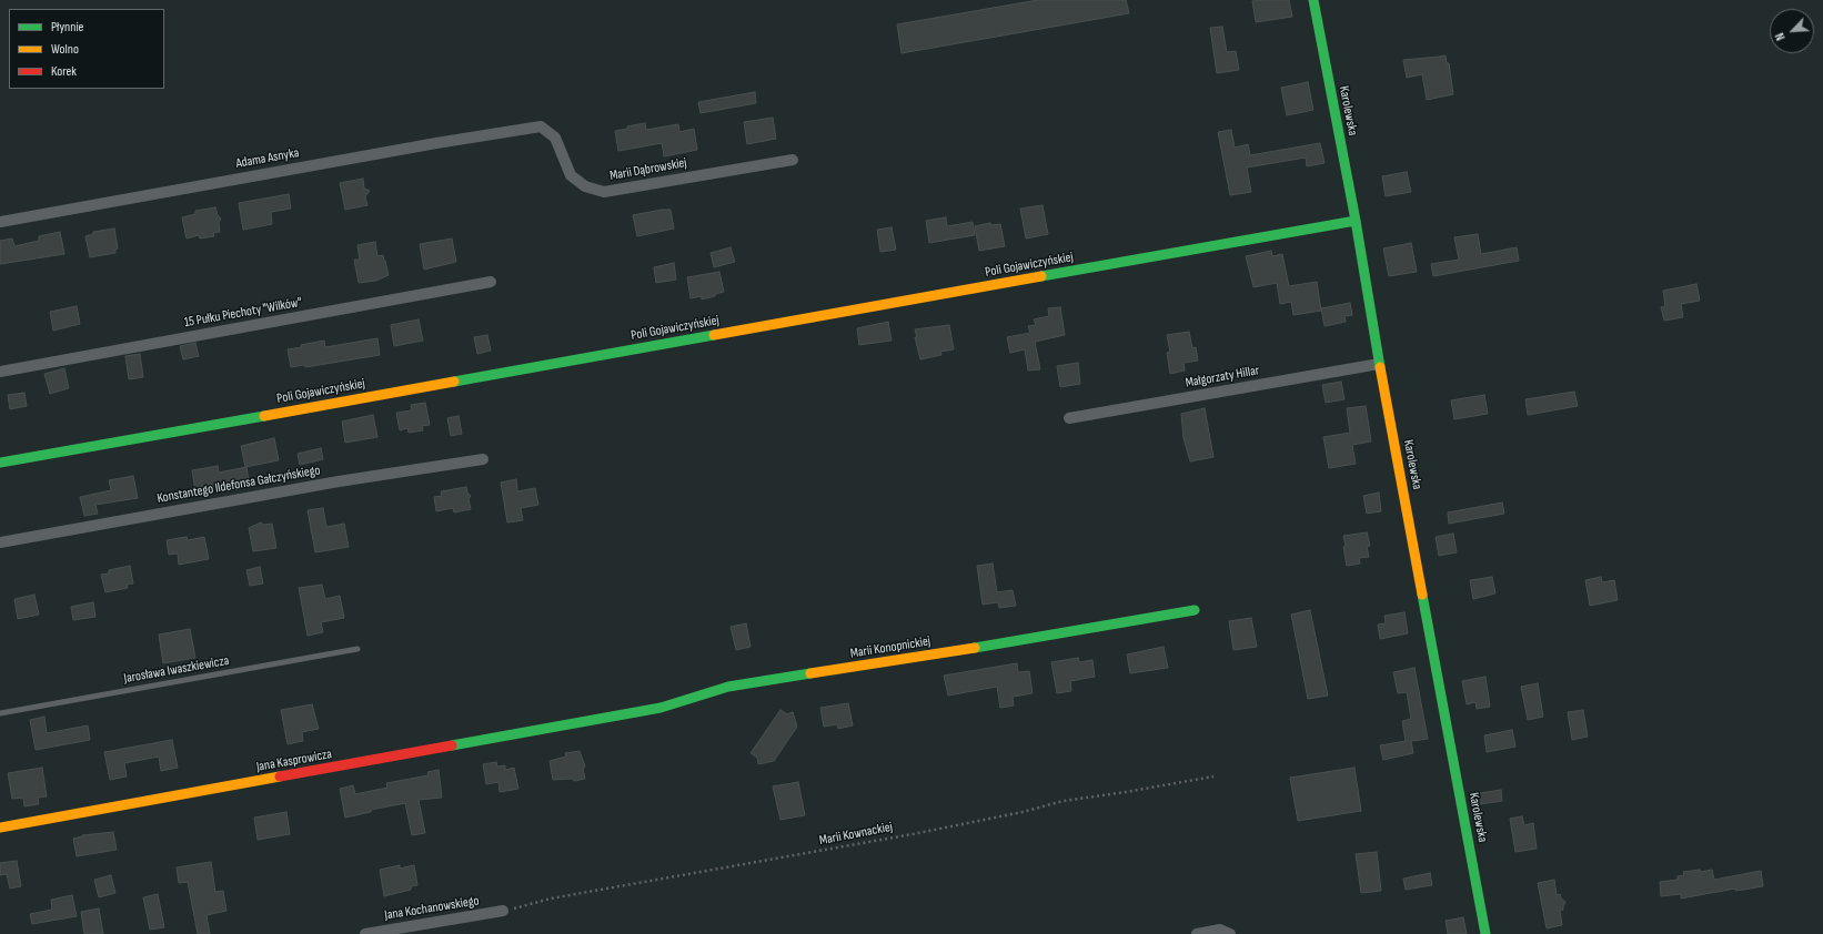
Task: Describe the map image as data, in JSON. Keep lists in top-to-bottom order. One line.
{"streets":{"street":["Karolewska","Adama Asnyka","Marii Dąbrowskiej","Poli Gojawiczyńskiej","15 Pułku Piechoty \"Wilków\"","Małgorzaty Hillar","Konstantego Ildefonsa Gałczyńskiego","Marii Konopnickiej","Jana Kasprowicza","Jana Kochanowskiego"],"lane":["Jarosława Iwaszkiewicza"],"path":["Marii Kownackiej"]},"crossings":[["Karolewska","Poli Gojawiczyńskiej"],["Karolewska","Małgorzaty Hillar"],["Adama Asnyka","Marii Dąbrowskiej"],["Marii Konopnickiej","Jana Kasprowicza"],["Marii Kownackiej","Jana Kochanowskiego"]],"legend":["Płynnie","Wolno","Korek"],"north":"bottom left"}
